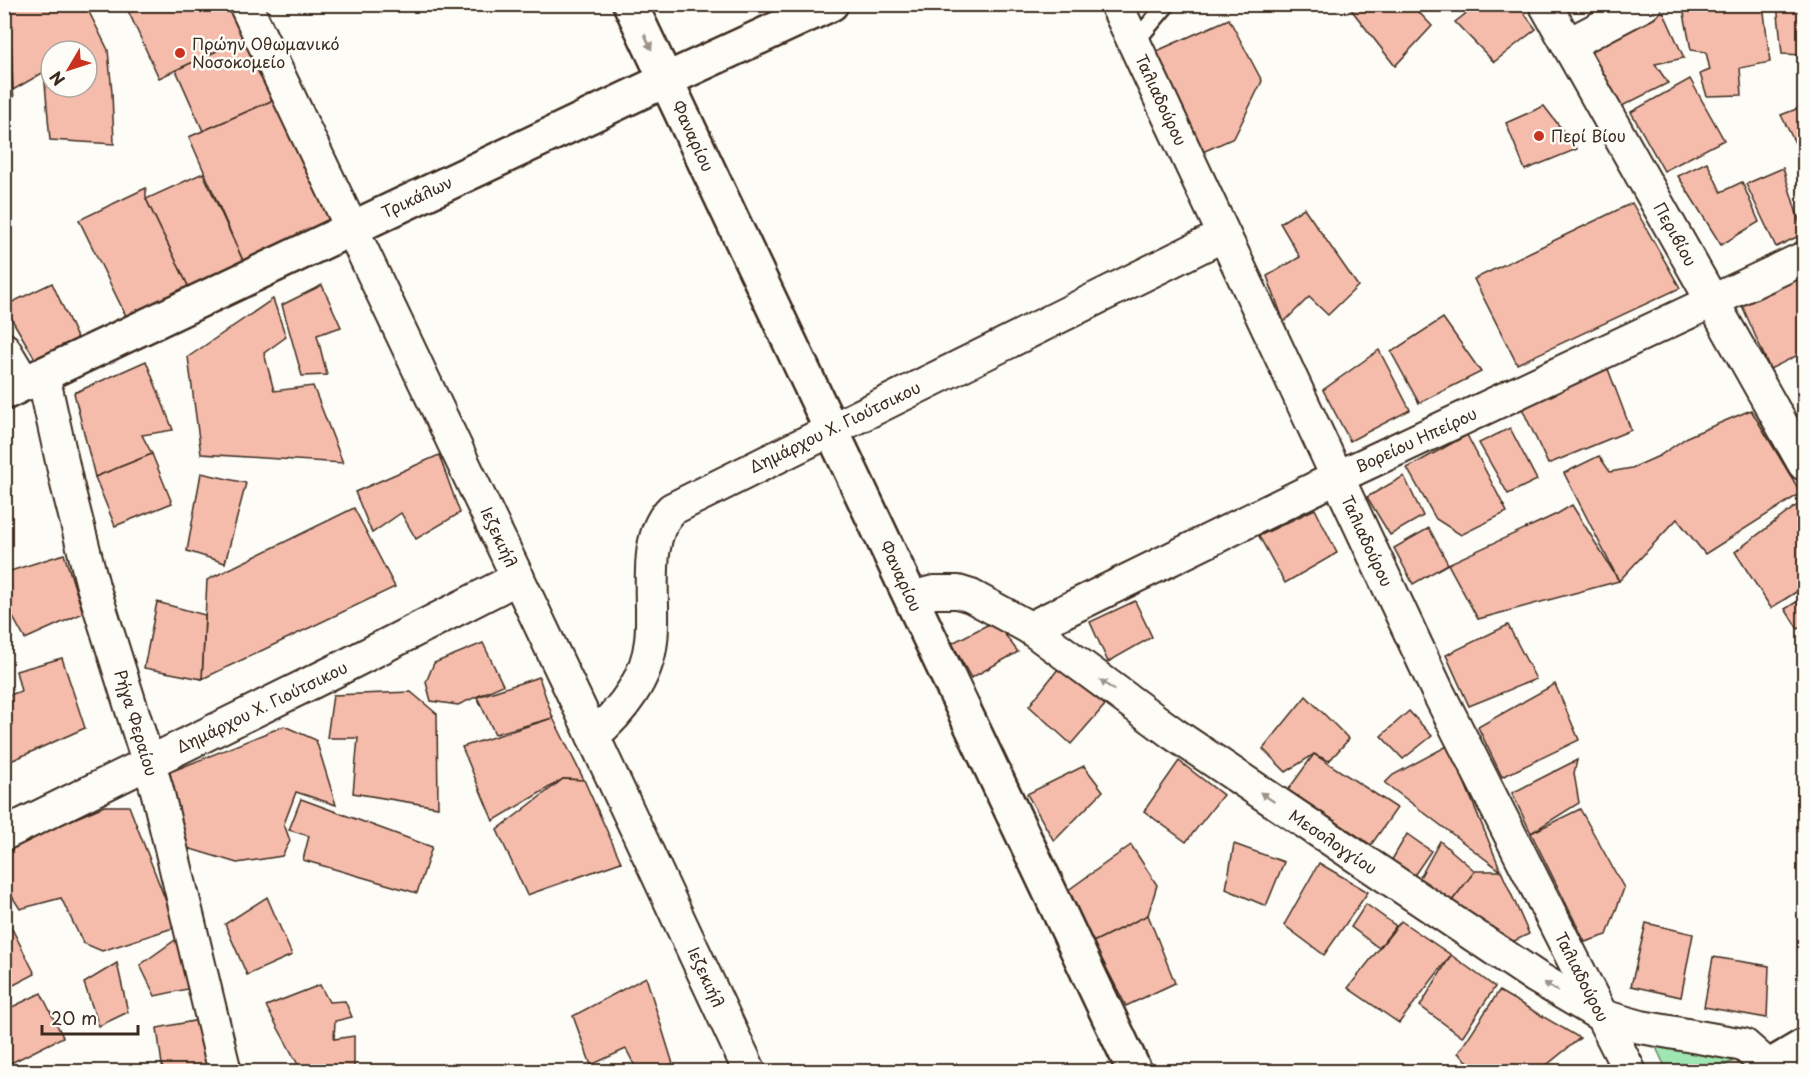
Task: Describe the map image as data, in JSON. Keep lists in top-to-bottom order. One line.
{"streets":{"main road":["Φαναρίου","Τρικάλων"],"street":["Ταλιαδούρου","Περιβίου","Δημάρχου Χ. Γιούτσικου","Βορείου Ηπείρου","Ιεζεκιήλ","Ρήγα Φεραίου","Μεσολογγίου"]},"crossings":[["Ταλιαδούρου","Δημάρχου Χ. Γιούτσικου"],["Ταλιαδούρου","Βορείου Ηπείρου"],["Ταλιαδούρου","Μεσολογγίου"],["Φαναρίου","Τρικάλων"],["Φαναρίου","Δημάρχου Χ. Γιούτσικου"],["Φαναρίου","Μεσολογγίου"],["Τρικάλων","Ιεζεκιήλ"],["Τρικάλων","Ρήγα Φεραίου"],["Περιβίου","Βορείου Ηπείρου"],["Δημάρχου Χ. Γιούτσικου","Ιεζεκιήλ"],["Δημάρχου Χ. Γιούτσικου","Ρήγα Φεραίου"],["Βορείου Ηπείρου","Μεσολογγίου"]],"one_way":["Μεσολογγίου"],"places":["Πρώην Οθωμανικό Νοσοκομείο","Περί Βίου"],"scale_bar":"20 m","north":"bottom left"}
